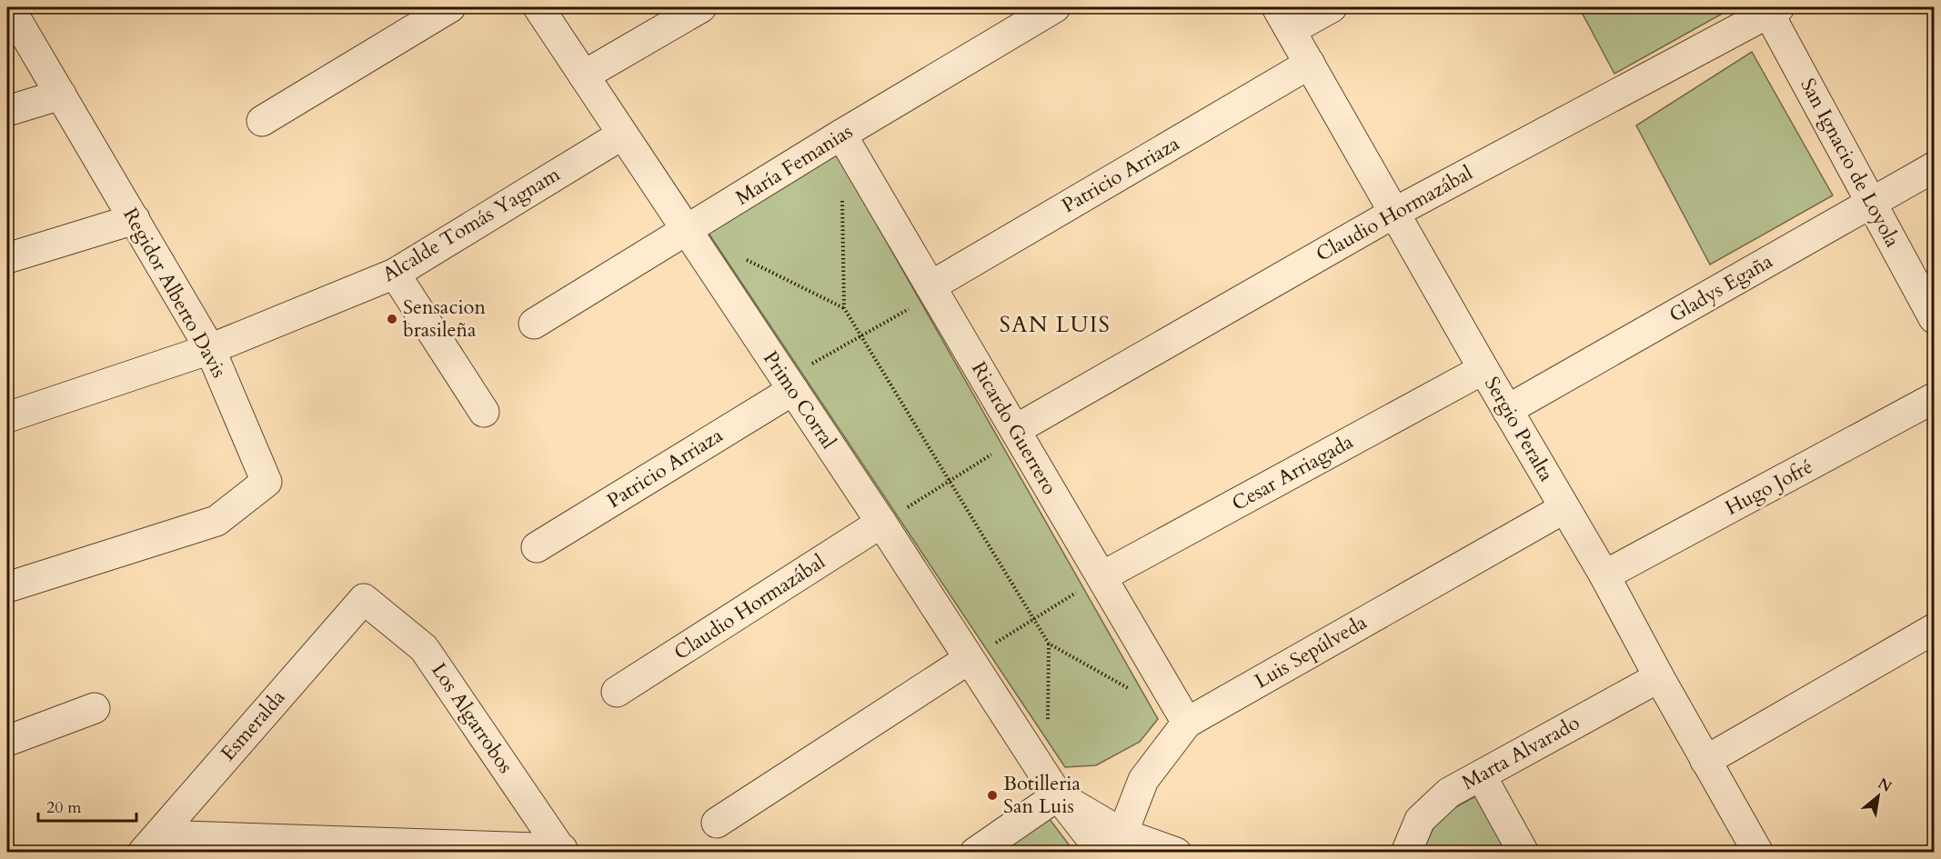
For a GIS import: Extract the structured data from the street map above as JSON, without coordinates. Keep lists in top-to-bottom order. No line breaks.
{"streets":{"street":["San Ignacio de Loyola","María Femanias","Patricio Arriaza","Claudio Hormazábal","Alcalde Tomás Yagnam","Gladys Egaña","Regidor Alberto Davis","Primo Corral","Ricardo Guerrero","Sergio Peralta","Cesar Arriagada","Hugo Jofré","Luis Sepúlveda","Los Algarrobos","Esmeralda","Marta Alvarado"]},"crossings":[["San Ignacio de Loyola","Claudio Hormazábal"],["San Ignacio de Loyola","Gladys Egaña"],["María Femanias","Primo Corral"],["María Femanias","Ricardo Guerrero"],["Patricio Arriaza","Primo Corral"],["Patricio Arriaza","Ricardo Guerrero"],["Patricio Arriaza","Sergio Peralta"],["Claudio Hormazábal","Primo Corral"],["Claudio Hormazábal","Ricardo Guerrero"],["Claudio Hormazábal","Sergio Peralta"],["Alcalde Tomás Yagnam","Regidor Alberto Davis"],["Alcalde Tomás Yagnam","Primo Corral"],["Gladys Egaña","Sergio Peralta"],["Primo Corral","Luis Sepúlveda"],["Ricardo Guerrero","Cesar Arriagada"],["Ricardo Guerrero","Luis Sepúlveda"],["Sergio Peralta","Cesar Arriagada"],["Sergio Peralta","Hugo Jofré"],["Sergio Peralta","Luis Sepúlveda"],["Sergio Peralta","Marta Alvarado"],["Los Algarrobos","Esmeralda"]],"districts":["SAN LUIS"],"places":["Sensacion brasileña","Botilleria San Luis"],"scale_bar":"20 m","north":"top right"}
